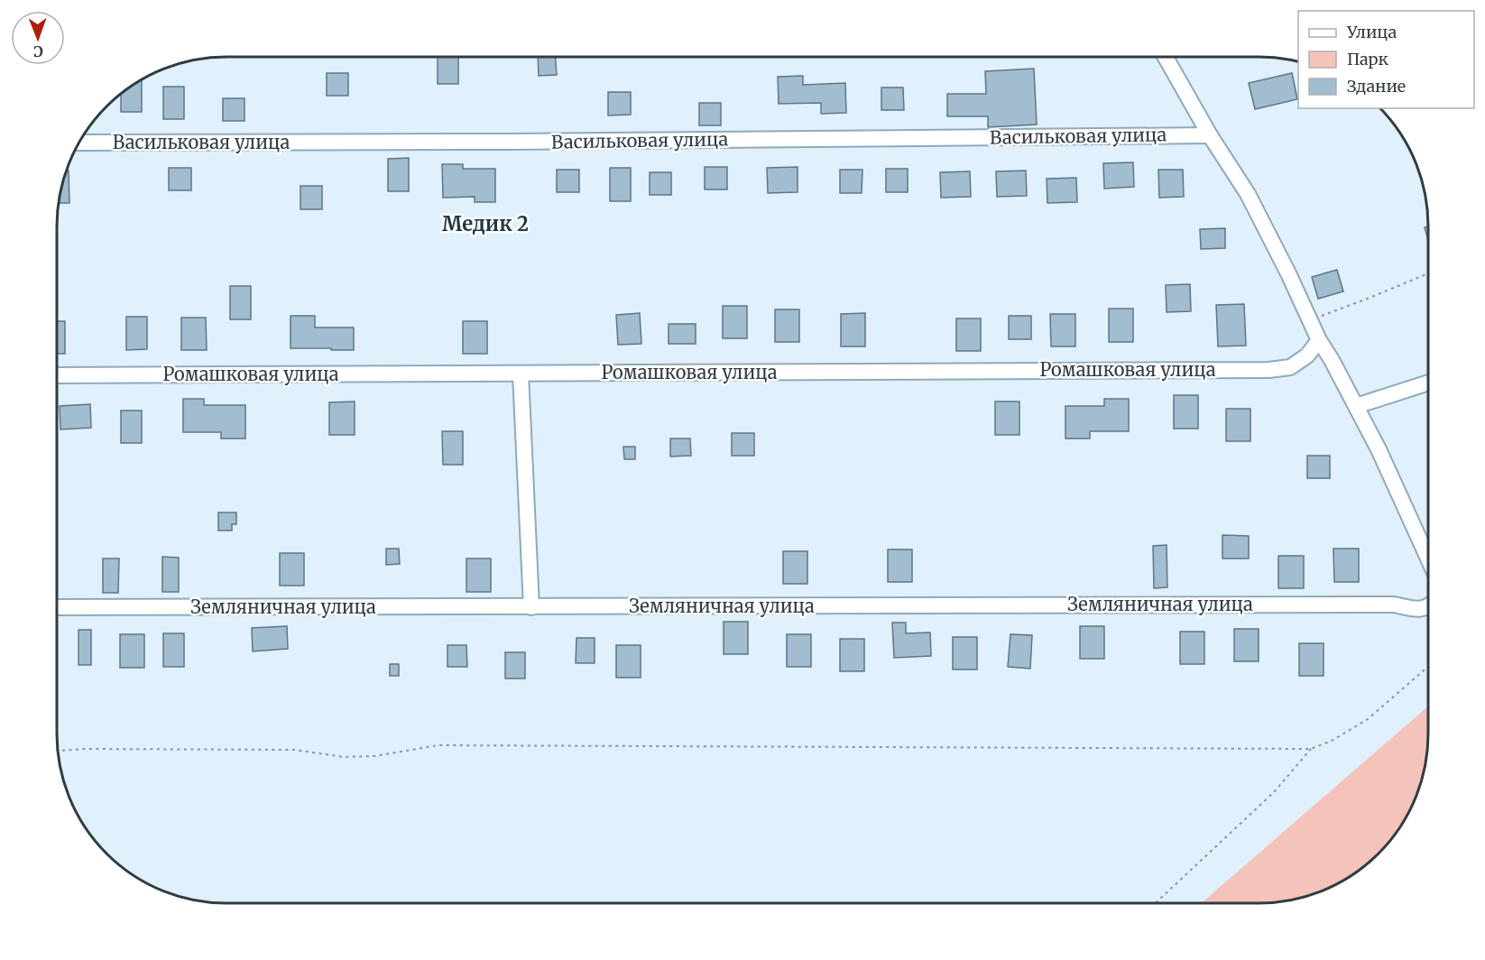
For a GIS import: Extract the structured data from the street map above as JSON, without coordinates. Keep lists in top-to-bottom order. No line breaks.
{"streets":{"street":["Васильковая улица","Ромашковая улица","Земляничная улица"]},"districts":["Медик 2"],"legend":["Улица","Парк","Здание"],"north":"bottom"}
